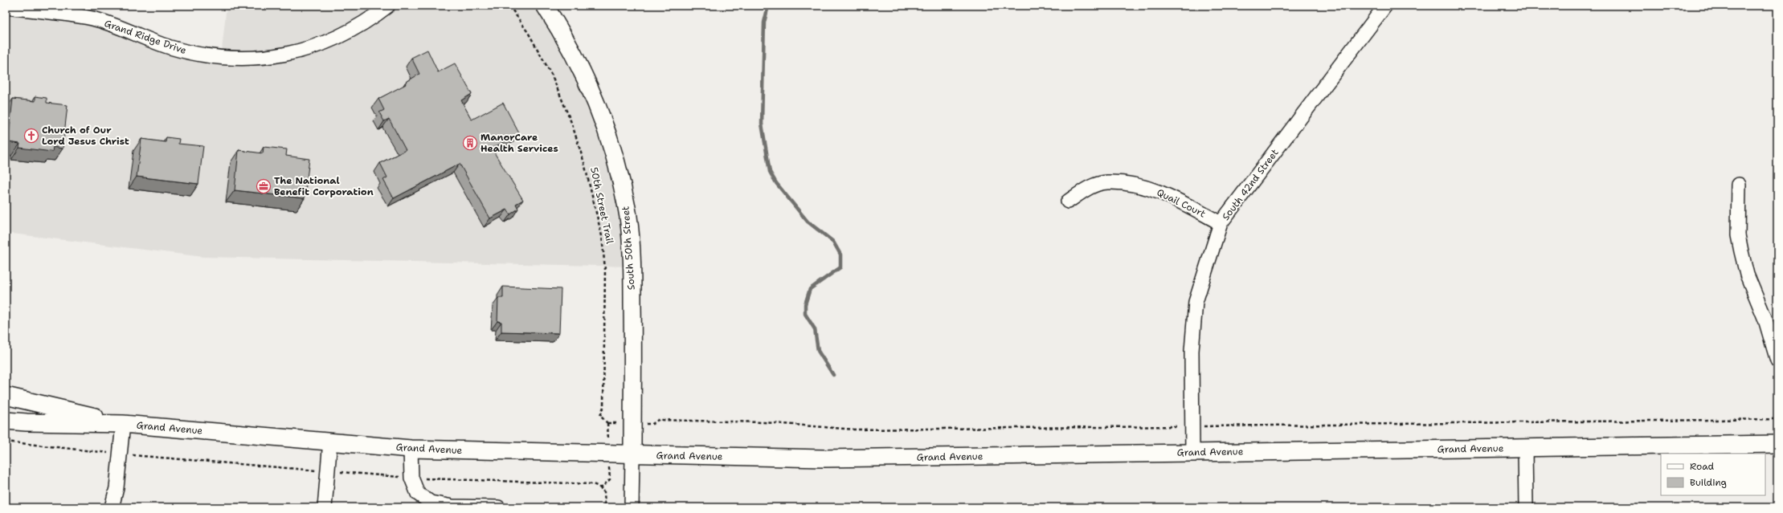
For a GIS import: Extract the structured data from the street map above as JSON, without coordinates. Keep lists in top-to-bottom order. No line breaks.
{"streets":{"main road":["South 50th Street","Grand Avenue"],"street":["Grand Ridge Drive","South 42nd Street","Quail Court"],"path":["50th Street Trail"]},"crossings":[["South 42nd Street","Quail Court"],["South 42nd Street","Grand Avenue"],["South 50th Street","Grand Avenue"]],"places":{"church":["Church of Our Lord Jesus Christ"],"building":["ManorCare Health Services"],"office":["The National Benefit Corporation"]},"legend":["Road","Building"]}
